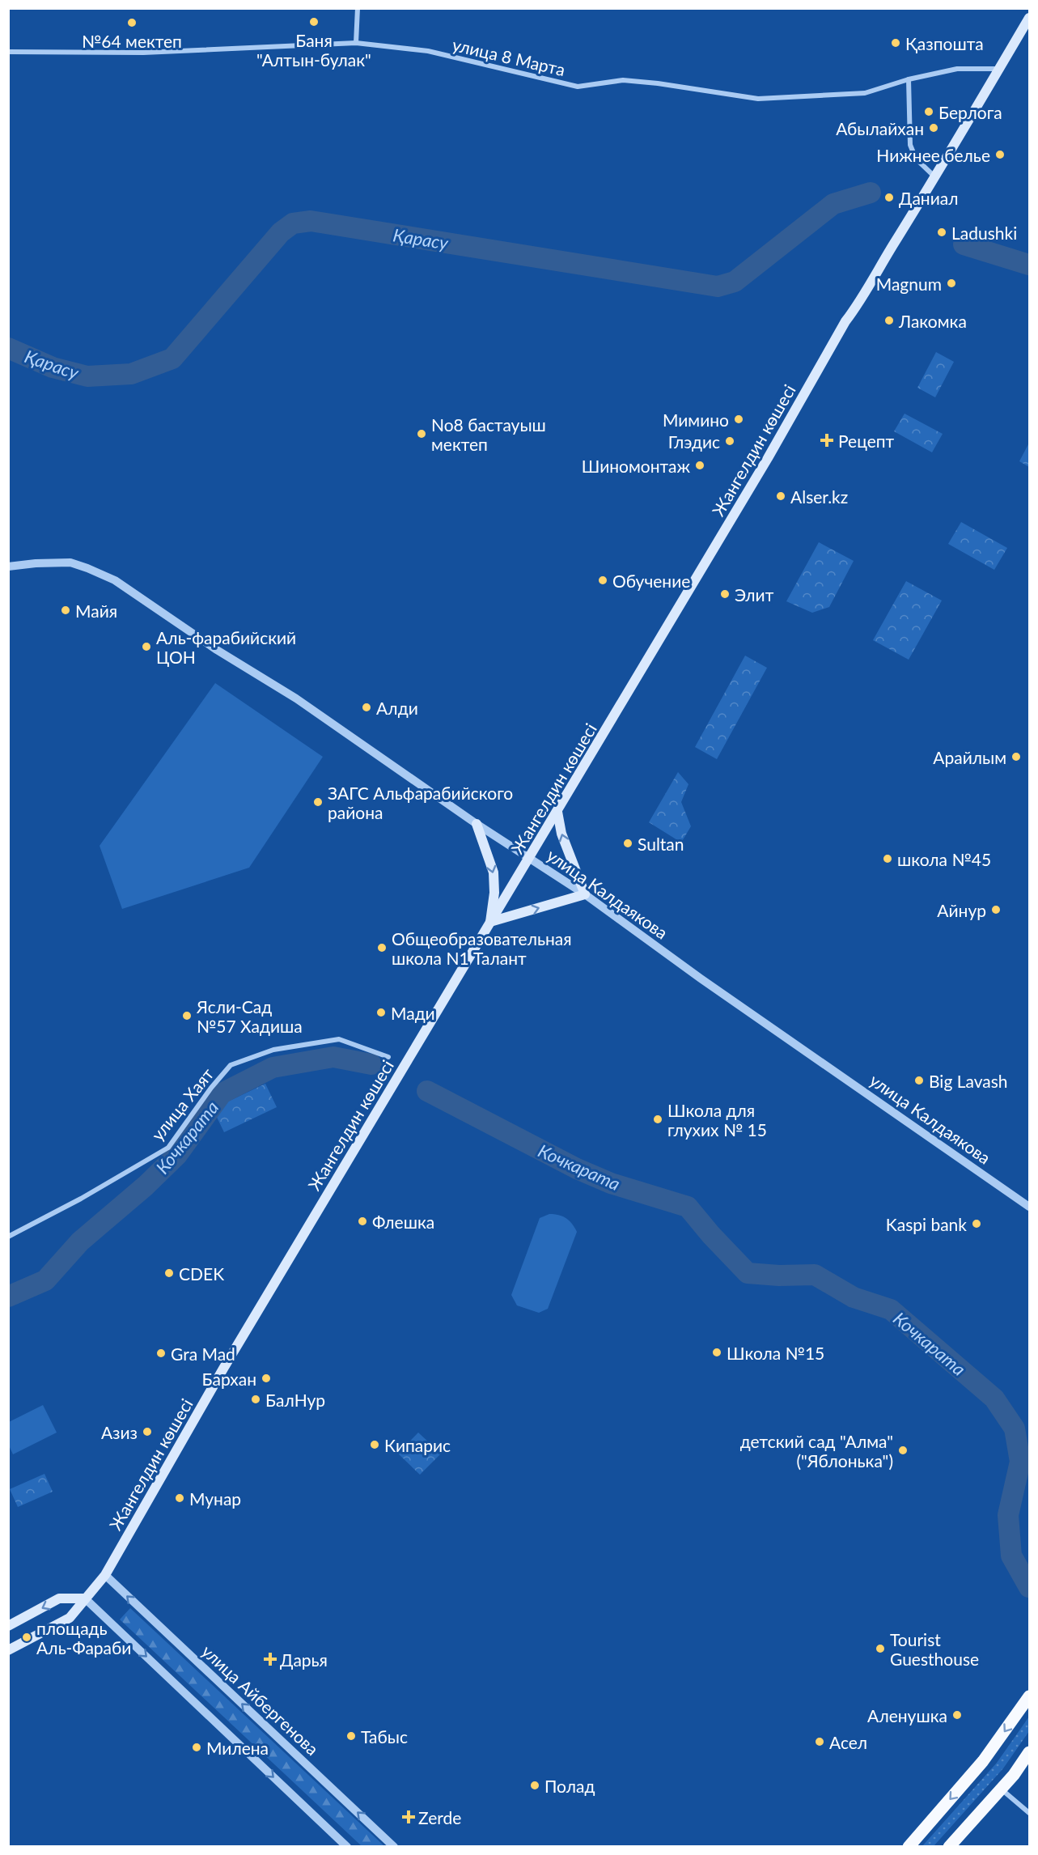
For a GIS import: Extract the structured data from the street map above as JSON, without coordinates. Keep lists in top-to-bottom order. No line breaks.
{"streets":{"main road":["Жангелдин көшесі"],"street":["улица 8 Марта","улица Калдаякова","улица Хаят","улица Айбергенова"]},"crossings":[["улица 8 Марта","Жангелдин көшесі"],["Жангелдин көшесі","улица Калдаякова"],["Жангелдин көшесі","улица Айбергенова"]],"water":["Қарасу","Кочкарата"],"places":{"other":["Баня \"Алтын-булак\"","№64 мектеп","Қазпошта","Берлога","Абылайхан","Нижнее белье","Даниал","Ladushki","Magnum","Лакомка","Мимино","No8 бастауыш мектеп","Глэдис","Шиномонтаж","Alser.kz","Обучение","Элит","Майя","Аль-фарабийский ЦОН","Алди","Арайлым","ЗАГС Альфарабийского района","Sultan","школа №45","Айнур","Общеобразовательная школа N1 Талант","Мади","Ясли-Сад №57 Хадиша","Big Lavash","Школа для глухих № 15","Флешка","Kaspi bank","CDEK","Школа №15","Gra Mad","Бархан","БалНур","Азиз","Кипарис","детский сад \"Алма\" (\"Яблонька\")","Мунар","площадь Аль-Фараби","Tourist Guesthouse","Аленушка","Табыс","Асел","Милена","Полад"],"health":["Рецепт","Дарья","Zerde"]}}
